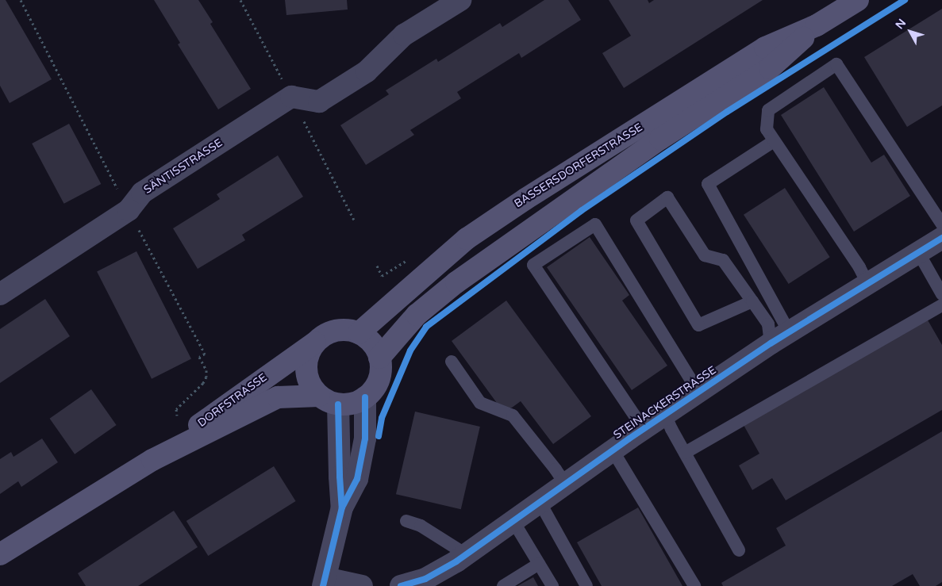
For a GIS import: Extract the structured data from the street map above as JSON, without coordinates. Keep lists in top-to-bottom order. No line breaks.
{"streets":{"main road":["BASSERSDORFERSTRASSE","DORFSTRASSE"],"street":["SÄNTISSTRASSE","STEINACKERSTRASSE"]},"crossings":[["BASSERSDORFERSTRASSE","DORFSTRASSE"]],"north":"top left"}
